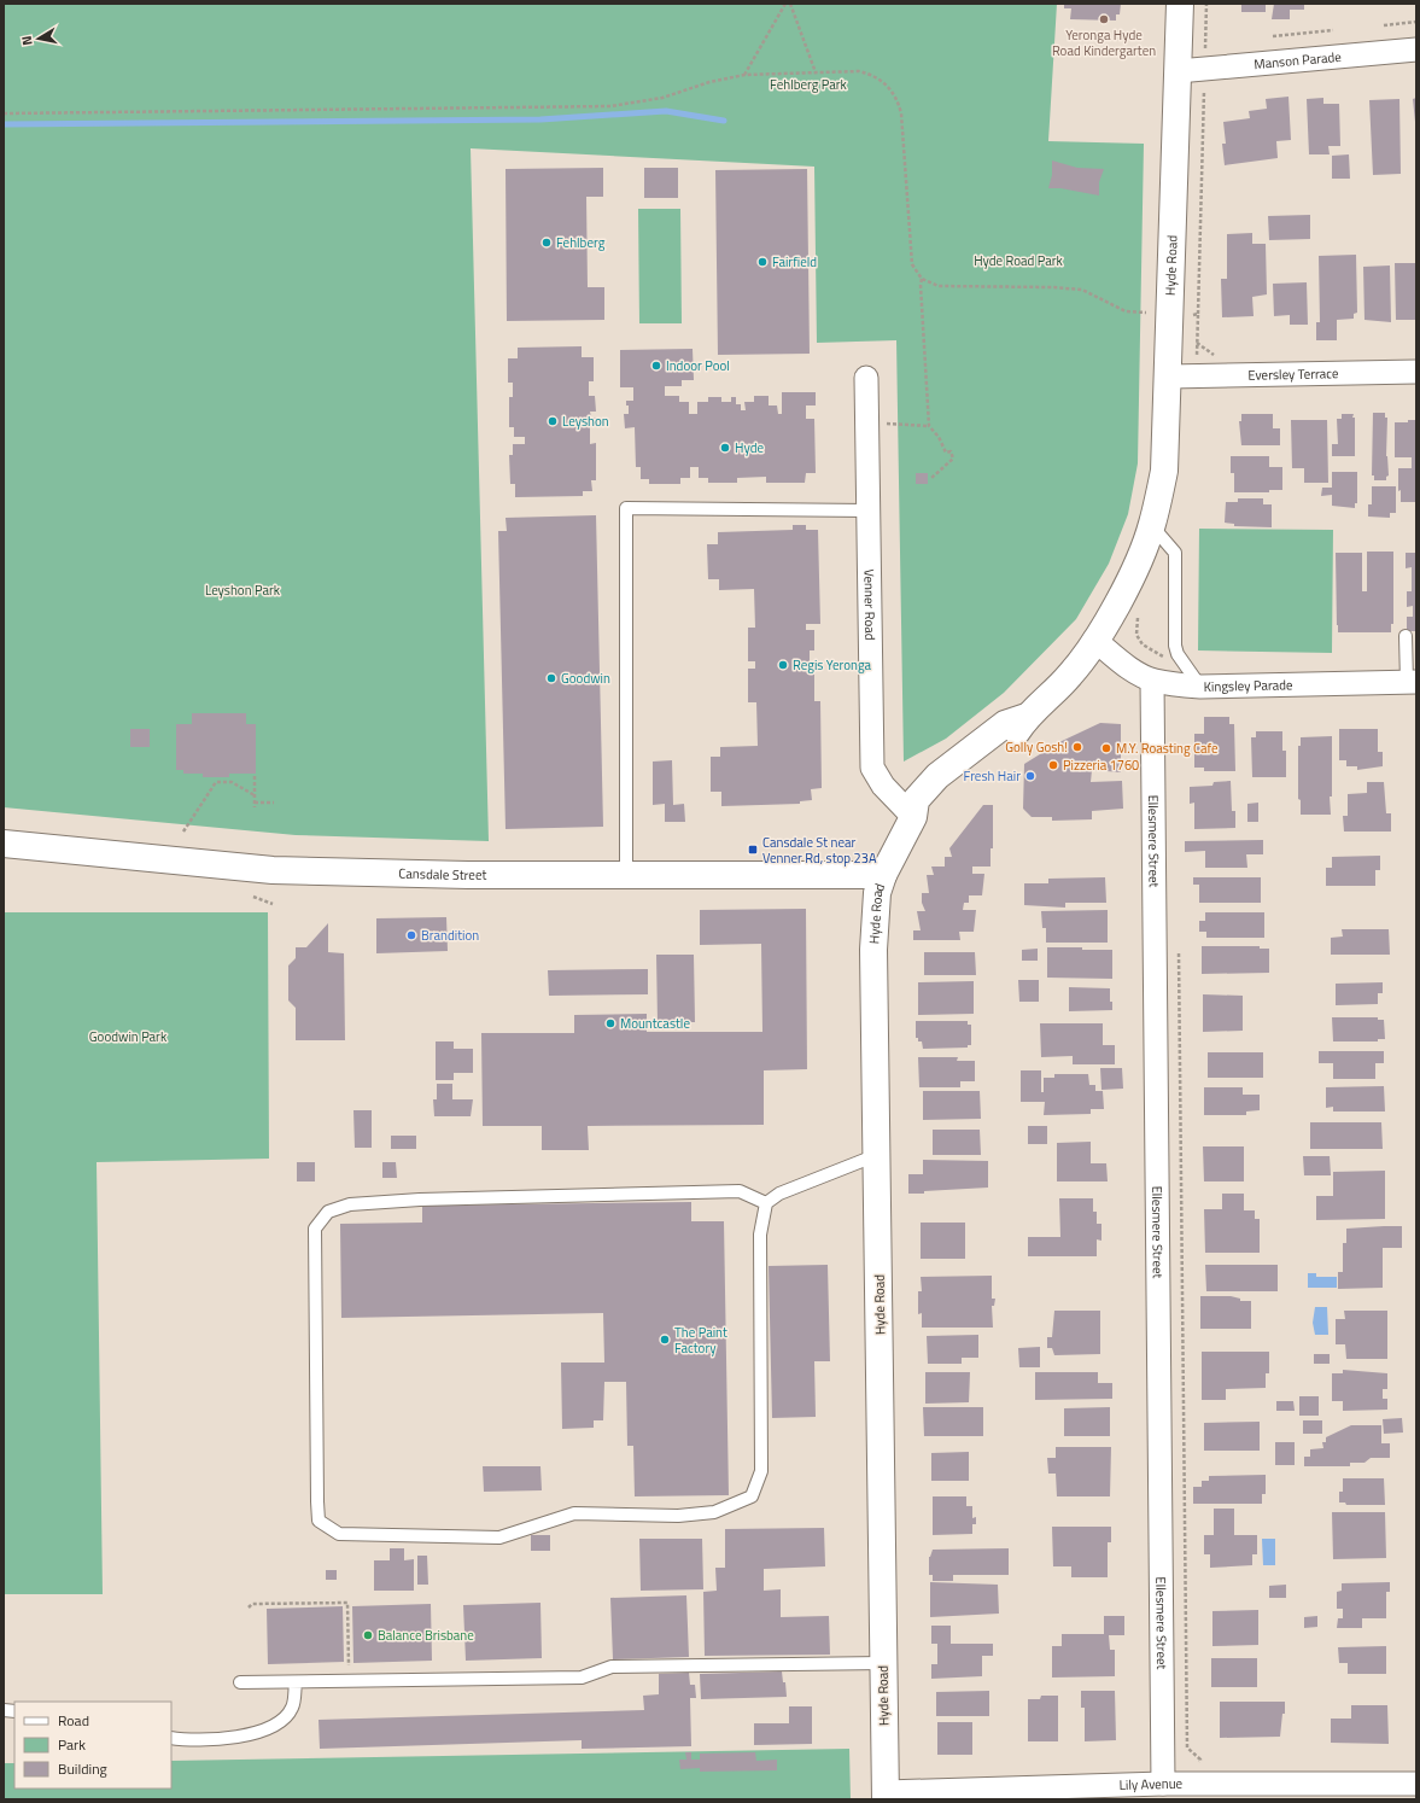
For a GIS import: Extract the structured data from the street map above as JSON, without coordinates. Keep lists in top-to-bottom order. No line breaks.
{"streets":{"street":["Manson Parade","Hyde Road","Eversley Terrace","Venner Road","Kingsley Parade","Ellesmere Street","Cansdale Street","Lily Avenue"]},"crossings":[["Manson Parade","Hyde Road"],["Hyde Road","Eversley Terrace"],["Hyde Road","Venner Road"],["Hyde Road","Kingsley Parade"],["Hyde Road","Cansdale Street"],["Hyde Road","Lily Avenue"],["Kingsley Parade","Ellesmere Street"],["Ellesmere Street","Lily Avenue"]],"parks":["Fehlberg Park","Hyde Road Park","Leyshon Park","Goodwin Park"],"places":{"other":["Yeronga Hyde Road Kindergarten","Fehlberg","Fairfield","Indoor Pool","Leyshon","Hyde","Regis Yeronga","Goodwin","Golly Gosh!","M.Y. Roasting Cafe","Pizzeria 1760","Fresh Hair","Brandition","Mountcastle","The Paint Factory","Balance Brisbane"],"transit":["Cansdale St near Venner Rd, stop 23A"]},"legend":["Road","Park","Building"],"north":"left"}
